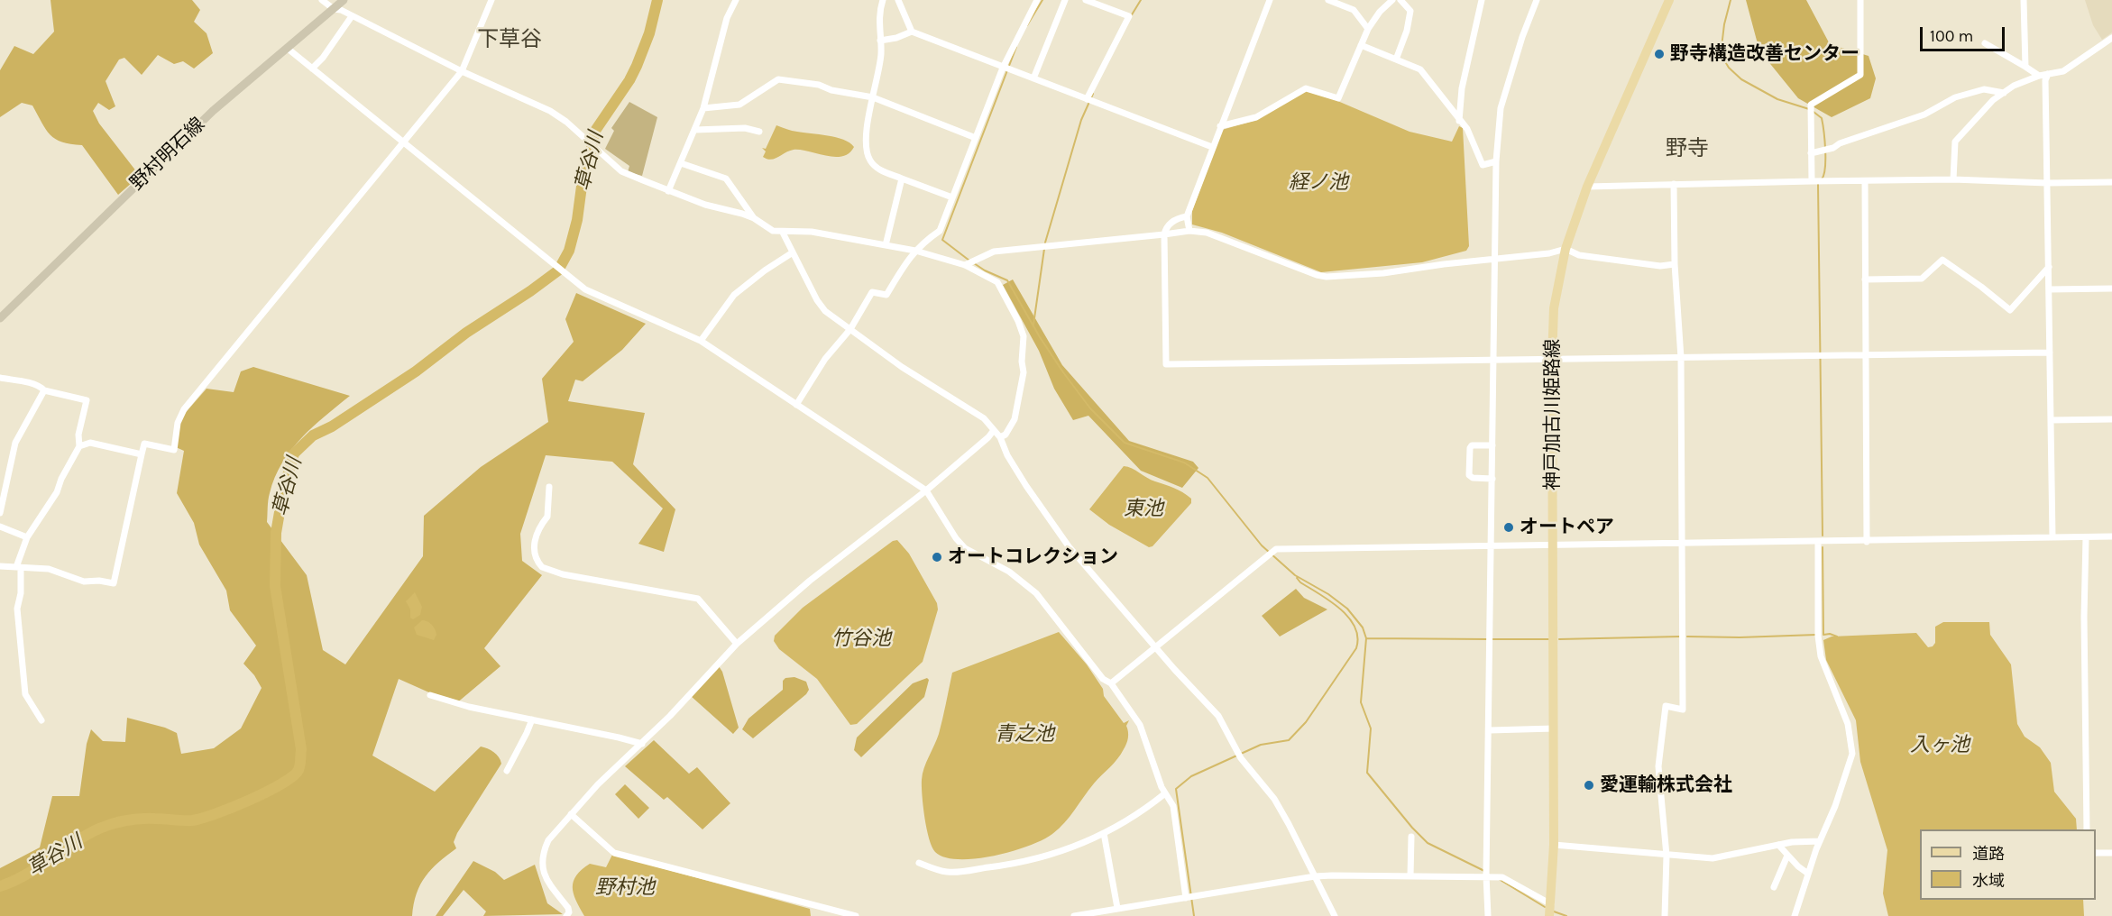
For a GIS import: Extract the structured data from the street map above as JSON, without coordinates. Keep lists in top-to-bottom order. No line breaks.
{"streets":{"main road":["野村明石線","神戸加古川姫路線"]},"districts":["下草谷","野寺"],"water":["草谷川","経ノ池","東池","竹谷池","青之池","入ヶ池","野村池"],"places":["野寺構造改善センター","オートペア","オートコレクション","愛運輸株式会社"],"legend":["道路","水域"],"scale_bar":"100 m"}
